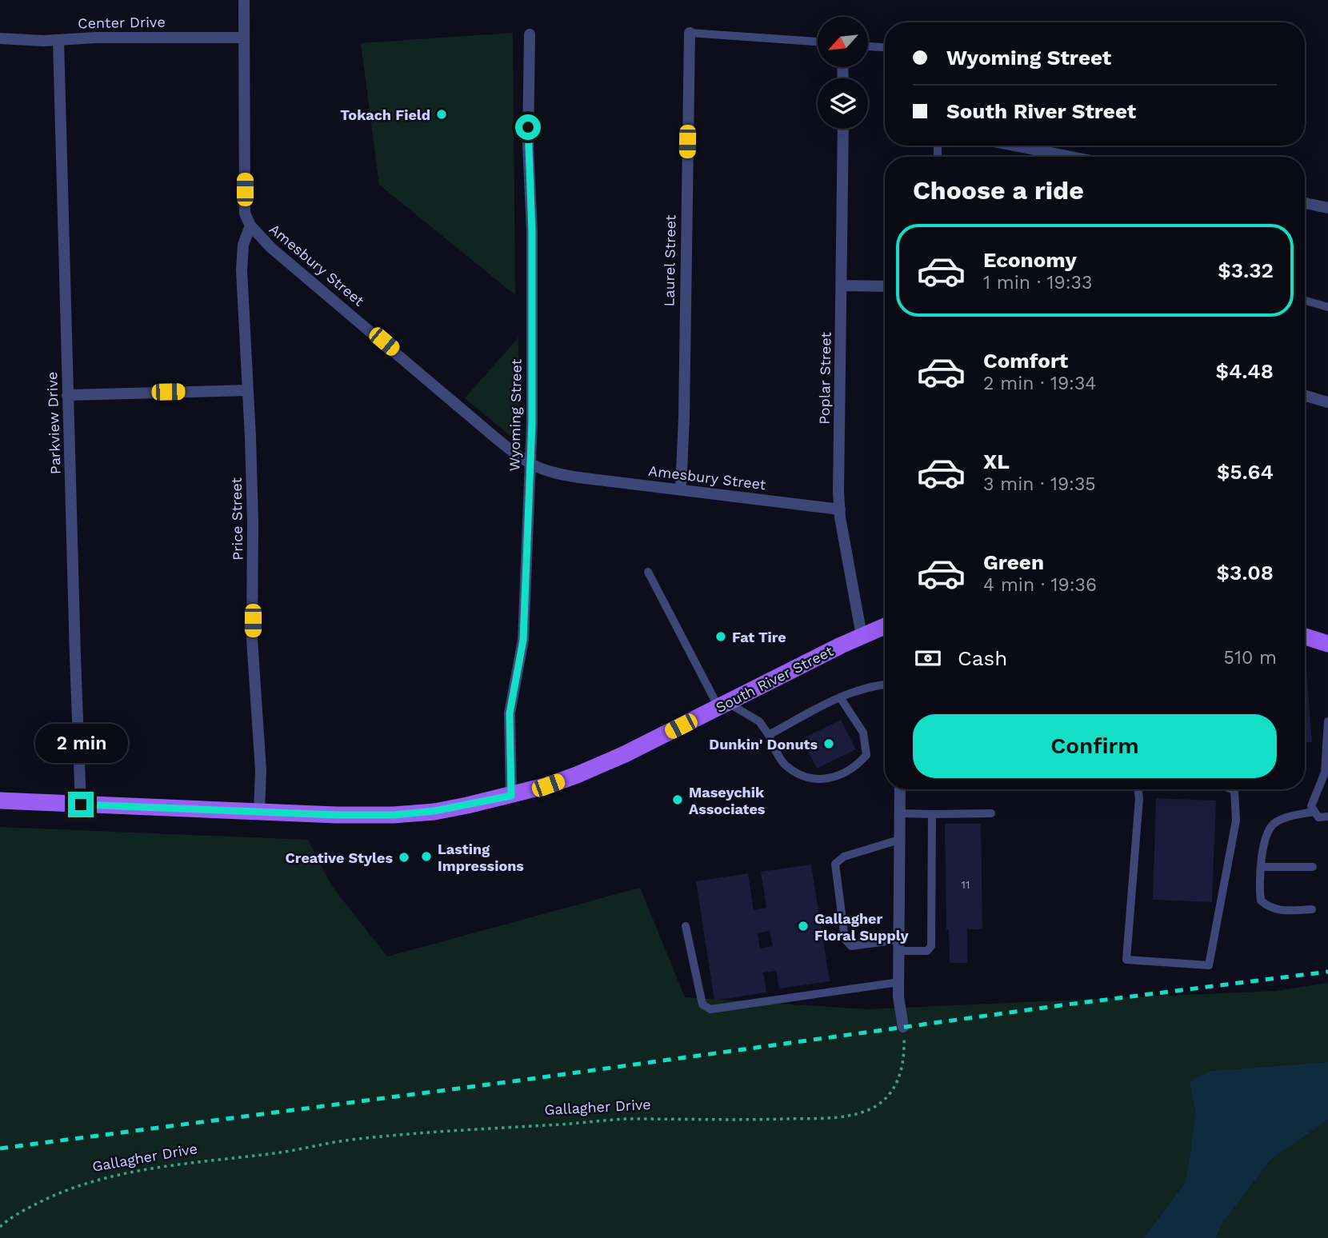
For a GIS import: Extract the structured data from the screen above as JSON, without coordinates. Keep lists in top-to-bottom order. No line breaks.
{"streets":{"main road":["South River Street"],"street":["Center Drive","Laurel Street","Amesbury Street","Poplar Street","Wyoming Street","Parkview Drive","Price Street"],"path":["Gallagher Drive"]},"crossings":[["Center Drive","Amesbury Street"],["Center Drive","Parkview Drive"],["Laurel Street","Amesbury Street"],["Amesbury Street","Poplar Street"],["Amesbury Street","Wyoming Street"],["Amesbury Street","Price Street"],["Poplar Street","South River Street"],["Wyoming Street","South River Street"],["Parkview Drive","South River Street"],["Price Street","South River Street"]],"places":["Tokach Field","Fat Tire","Dunkin' Donuts","Maseychik Associates","Lasting Impressions","Creative Styles","Gallagher Floral Supply"],"house_numbers":["11"],"north":"bottom left","page":{"banner":["Wyoming Street","South River Street"],"heading":"Choose a ride","list":[{"name":"Economy","note":"1 min · 19:33","value":"$3.32"},{"name":"Comfort","note":"2 min · 19:34","value":"$4.48"},{"name":"XL","note":"3 min · 19:35","value":"$5.64"},{"name":"Green","note":"4 min · 19:36","value":"$3.08"}],"pay":["Cash","510 m"],"buttons":"Confirm","bubble":"2 min"}}
